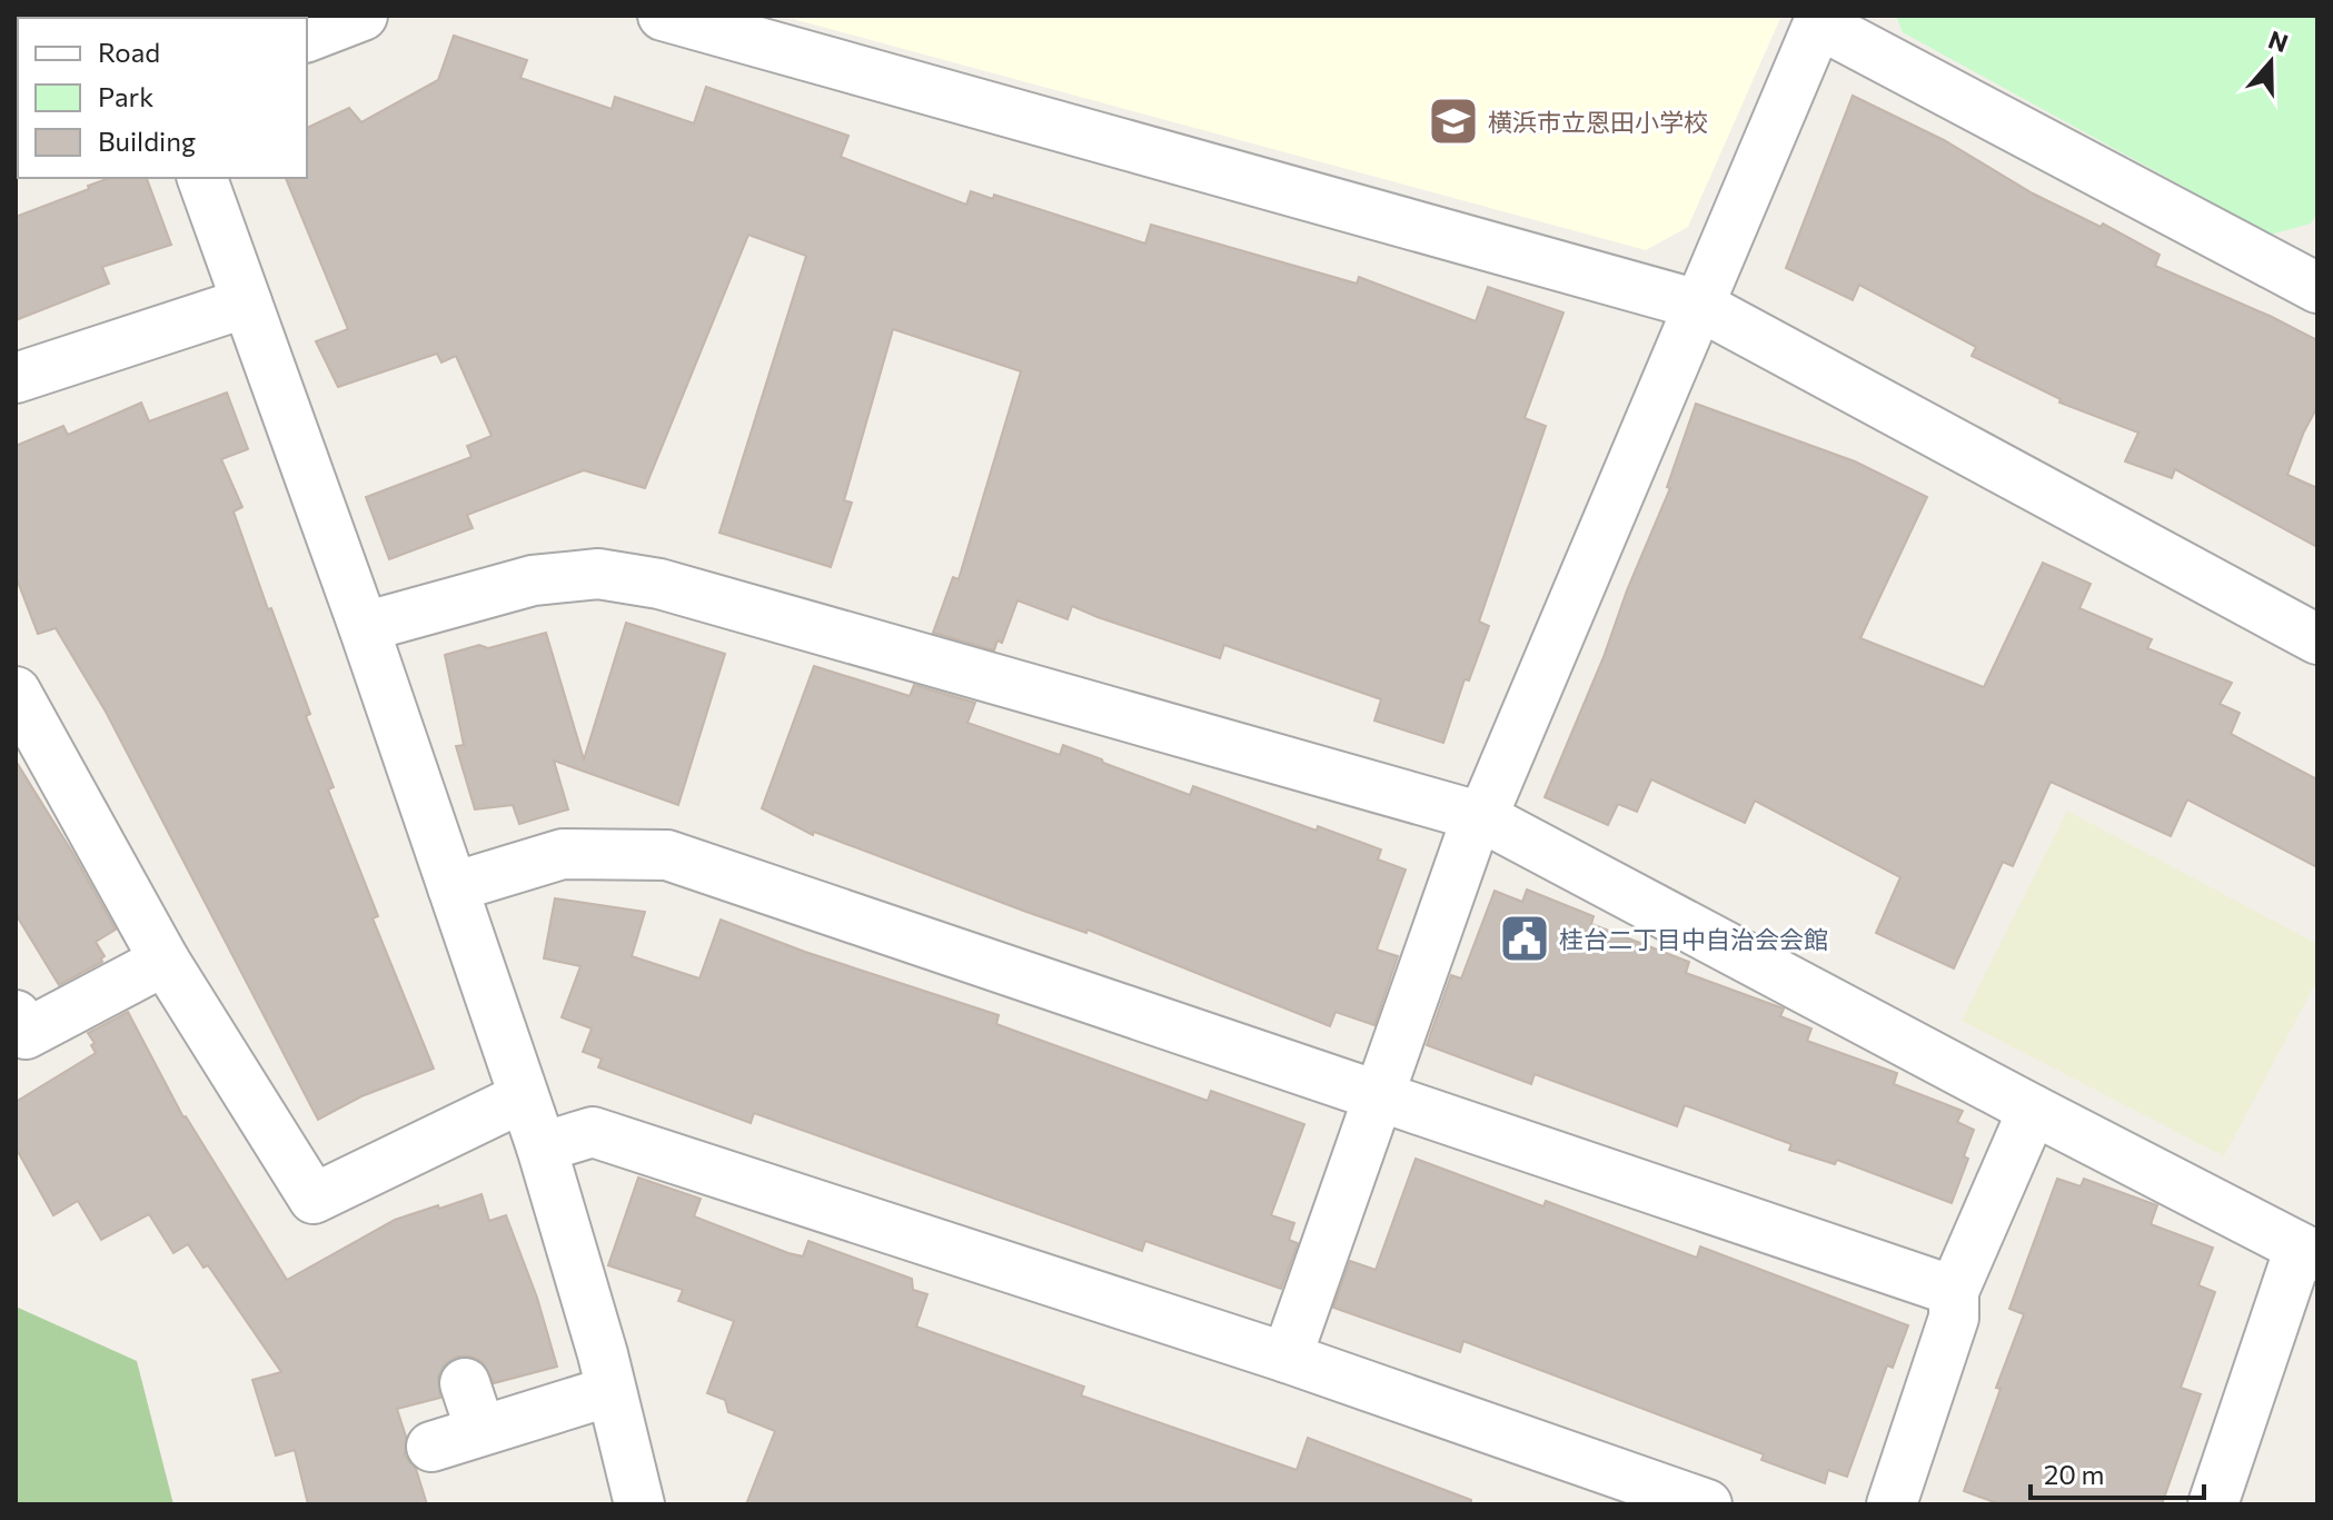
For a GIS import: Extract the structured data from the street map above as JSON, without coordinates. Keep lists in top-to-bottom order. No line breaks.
{"places":{"school or university":["横浜市立恩田小学校"],"public building":["桂台二丁目中自治会会館"]},"legend":["Road","Park","Building"],"scale_bar":"20 m","north":"top"}
